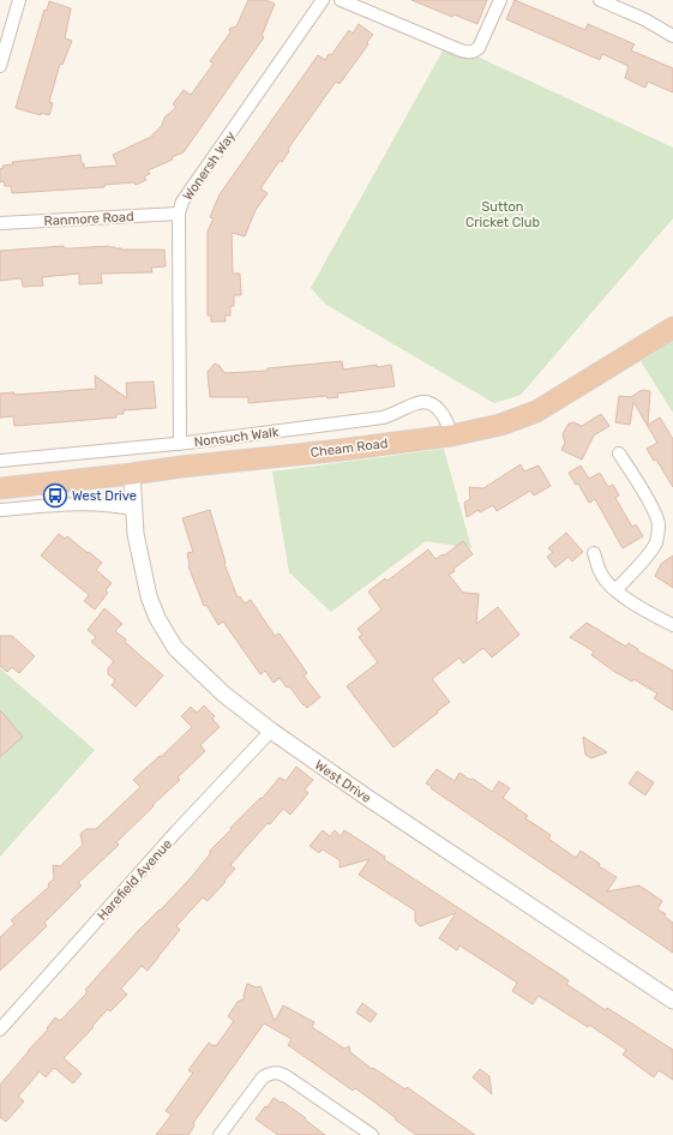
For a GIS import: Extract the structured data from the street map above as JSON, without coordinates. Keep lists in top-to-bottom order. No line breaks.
{"streets":{"highway":["Cheam Road"],"street":["Wonersh Way","Ranmore Road","Nonsuch Walk","West Drive","Harefield Avenue"]},"crossings":[["Wonersh Way","Ranmore Road"],["Wonersh Way","Nonsuch Walk"],["Nonsuch Walk","Cheam Road"],["Cheam Road","West Drive"],["West Drive","Harefield Avenue"]],"parks":["Sutton Cricket Club"],"places":{"bus stop":["West Drive"]}}
